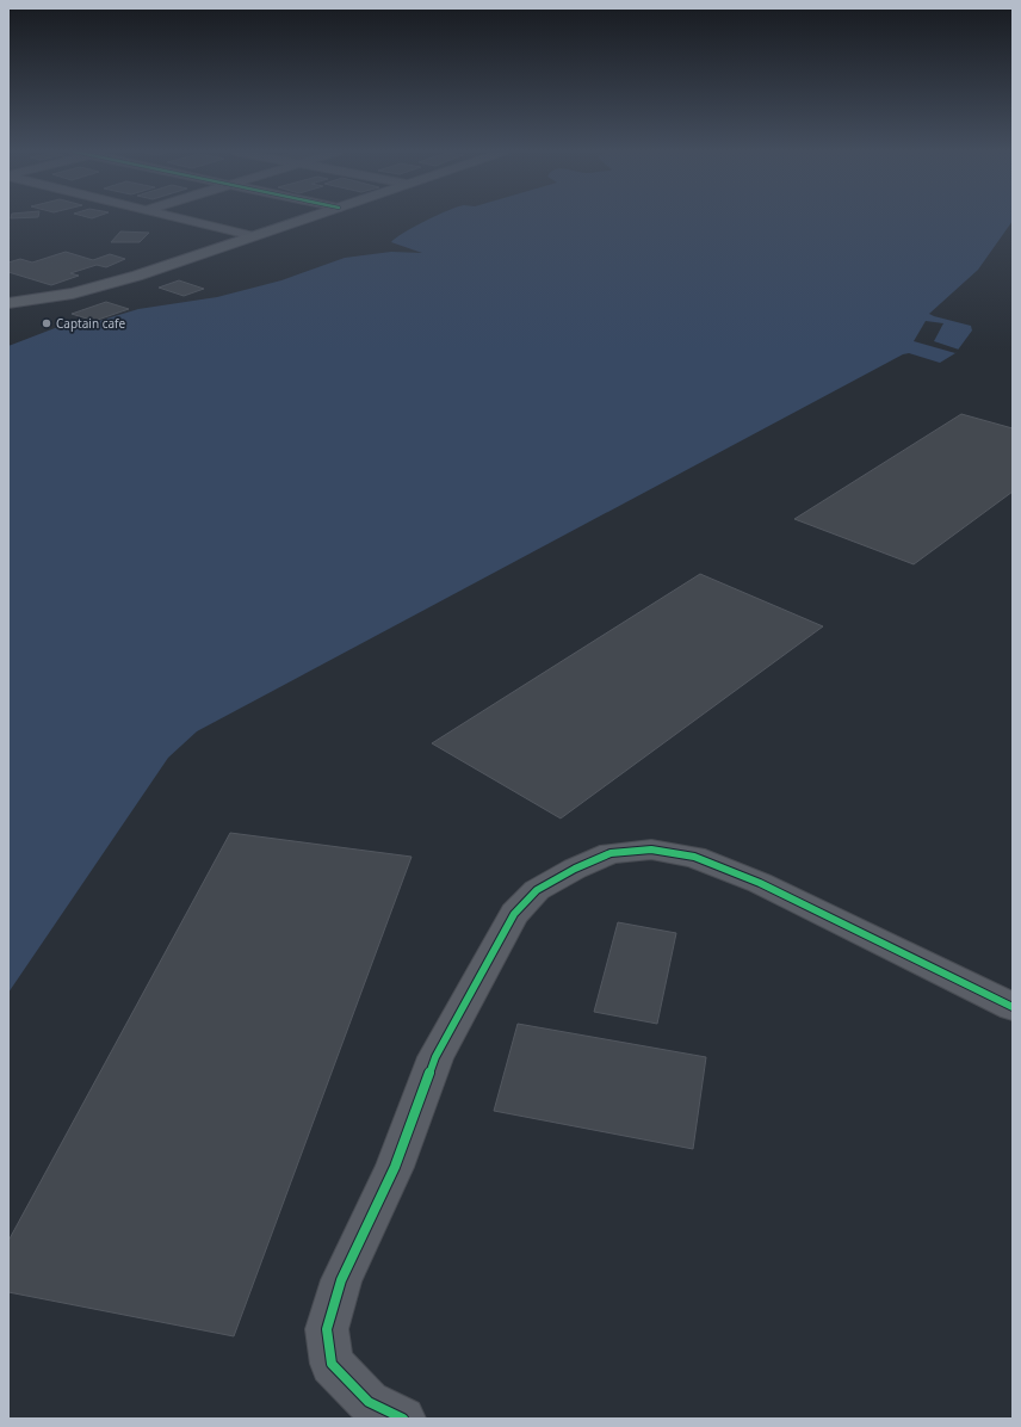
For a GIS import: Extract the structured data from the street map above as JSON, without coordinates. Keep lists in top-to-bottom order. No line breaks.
{"places":["Captain cafe"]}
